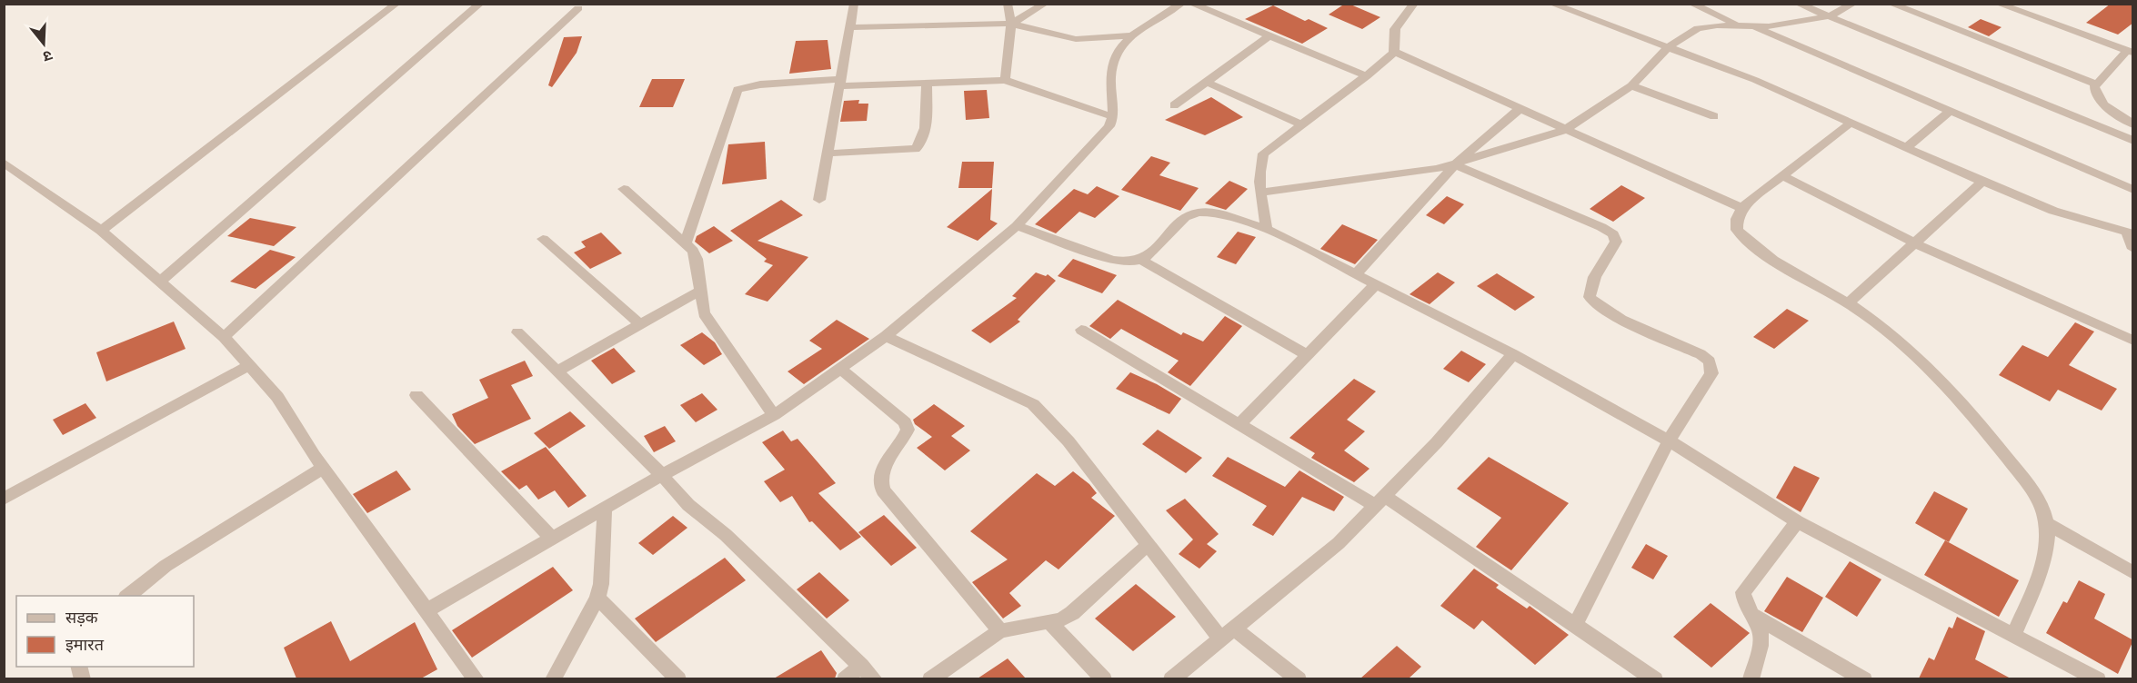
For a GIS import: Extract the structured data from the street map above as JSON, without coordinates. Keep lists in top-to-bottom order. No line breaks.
{"legend":["सड़क","इमारत"],"north":"bottom"}
